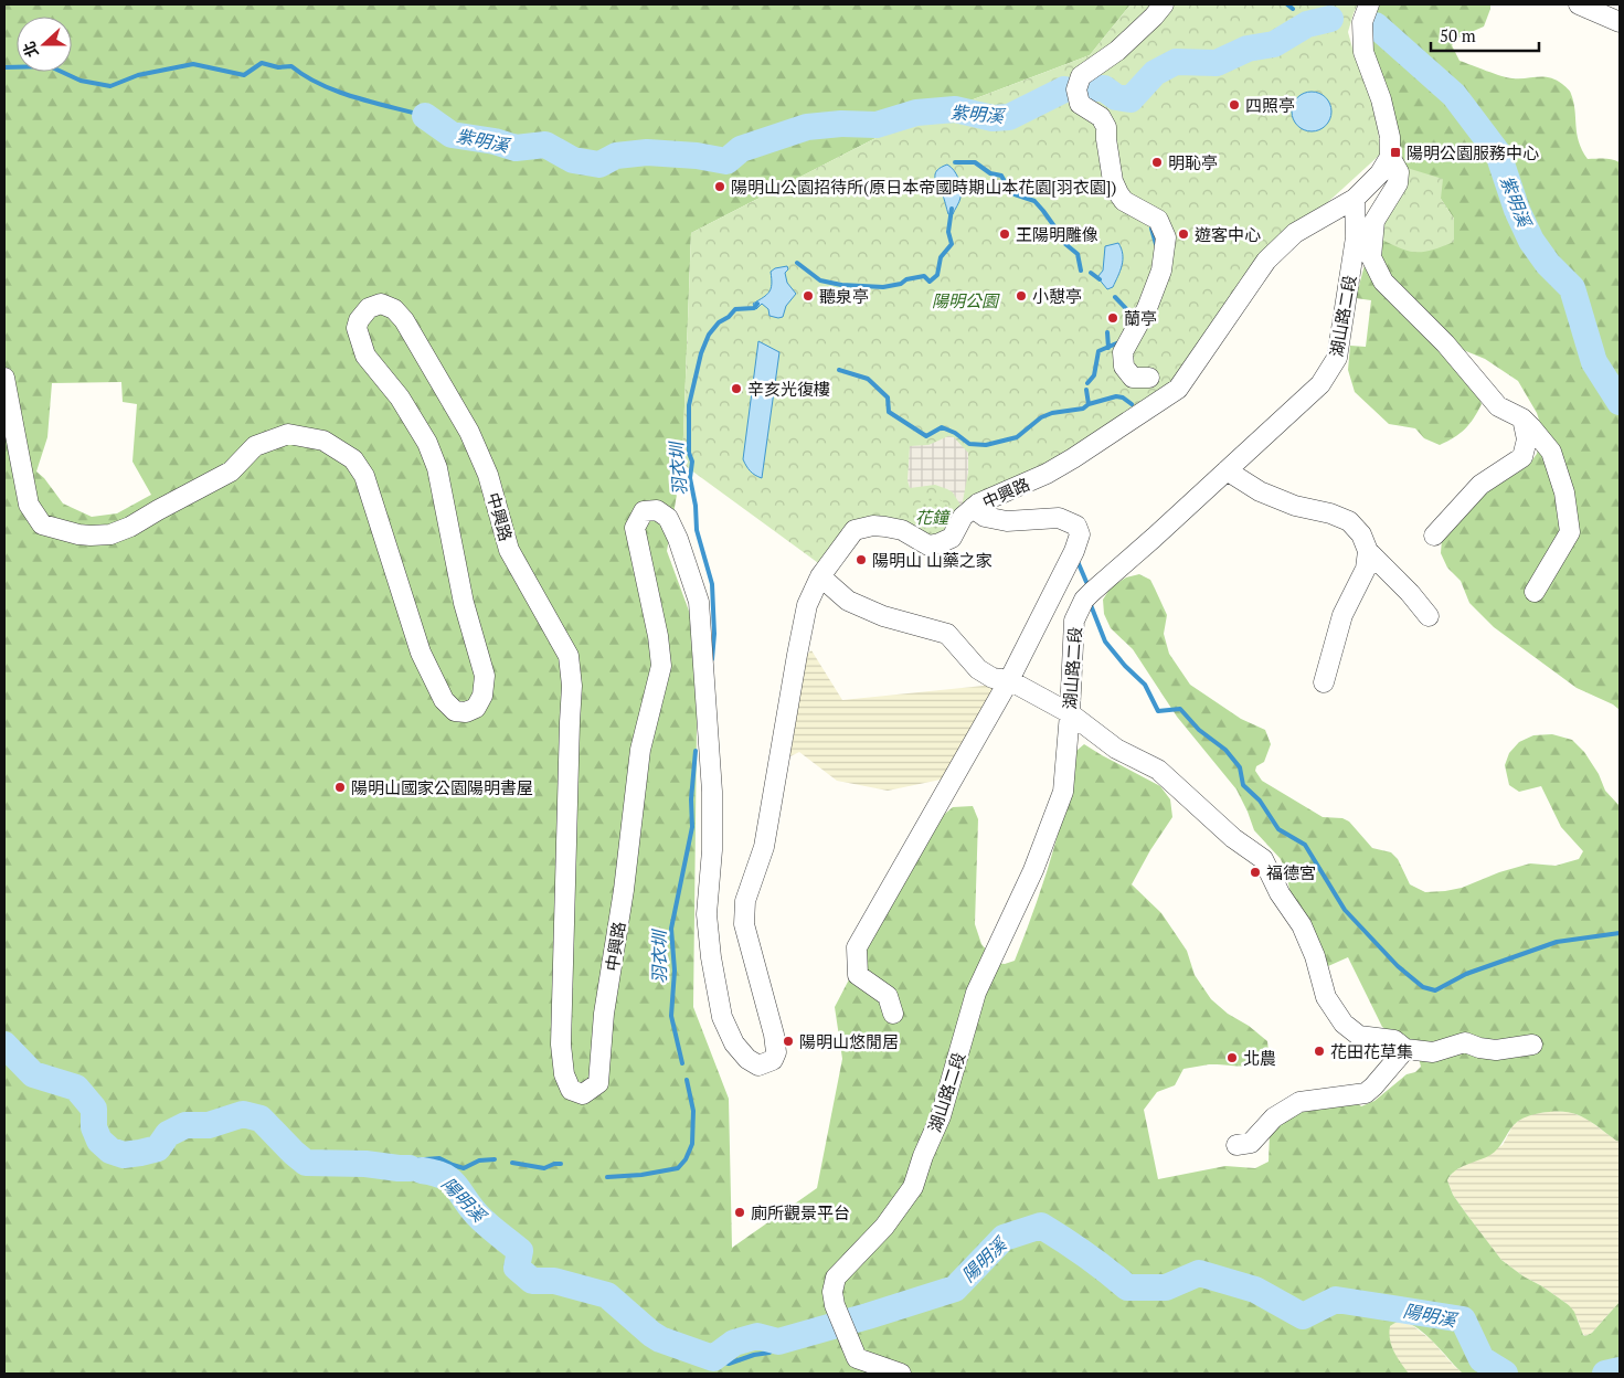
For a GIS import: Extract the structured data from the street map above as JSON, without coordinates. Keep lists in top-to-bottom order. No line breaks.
{"streets":{"street":["湖山路二段","中興路"]},"crossings":[["湖山路二段","中興路"]],"water":["紫明溪","羽衣圳","陽明溪"],"parks":["陽明公園","花鐘"],"places":{"other":["四照亭","明恥亭","陽明山公園招待所(原日本帝國時期山本花園[羽衣園])","王陽明雕像","遊客中心","聽泉亭","小憇亭","蘭亭","辛亥光復樓","陽明山 山藥之家","陽明山國家公園陽明書屋","福德宮","陽明山悠閒居","花田花草集","北農","廁所觀景平台"],"transit":["陽明公園服務中心"]},"scale_bar":"50 m","north":"left"}
